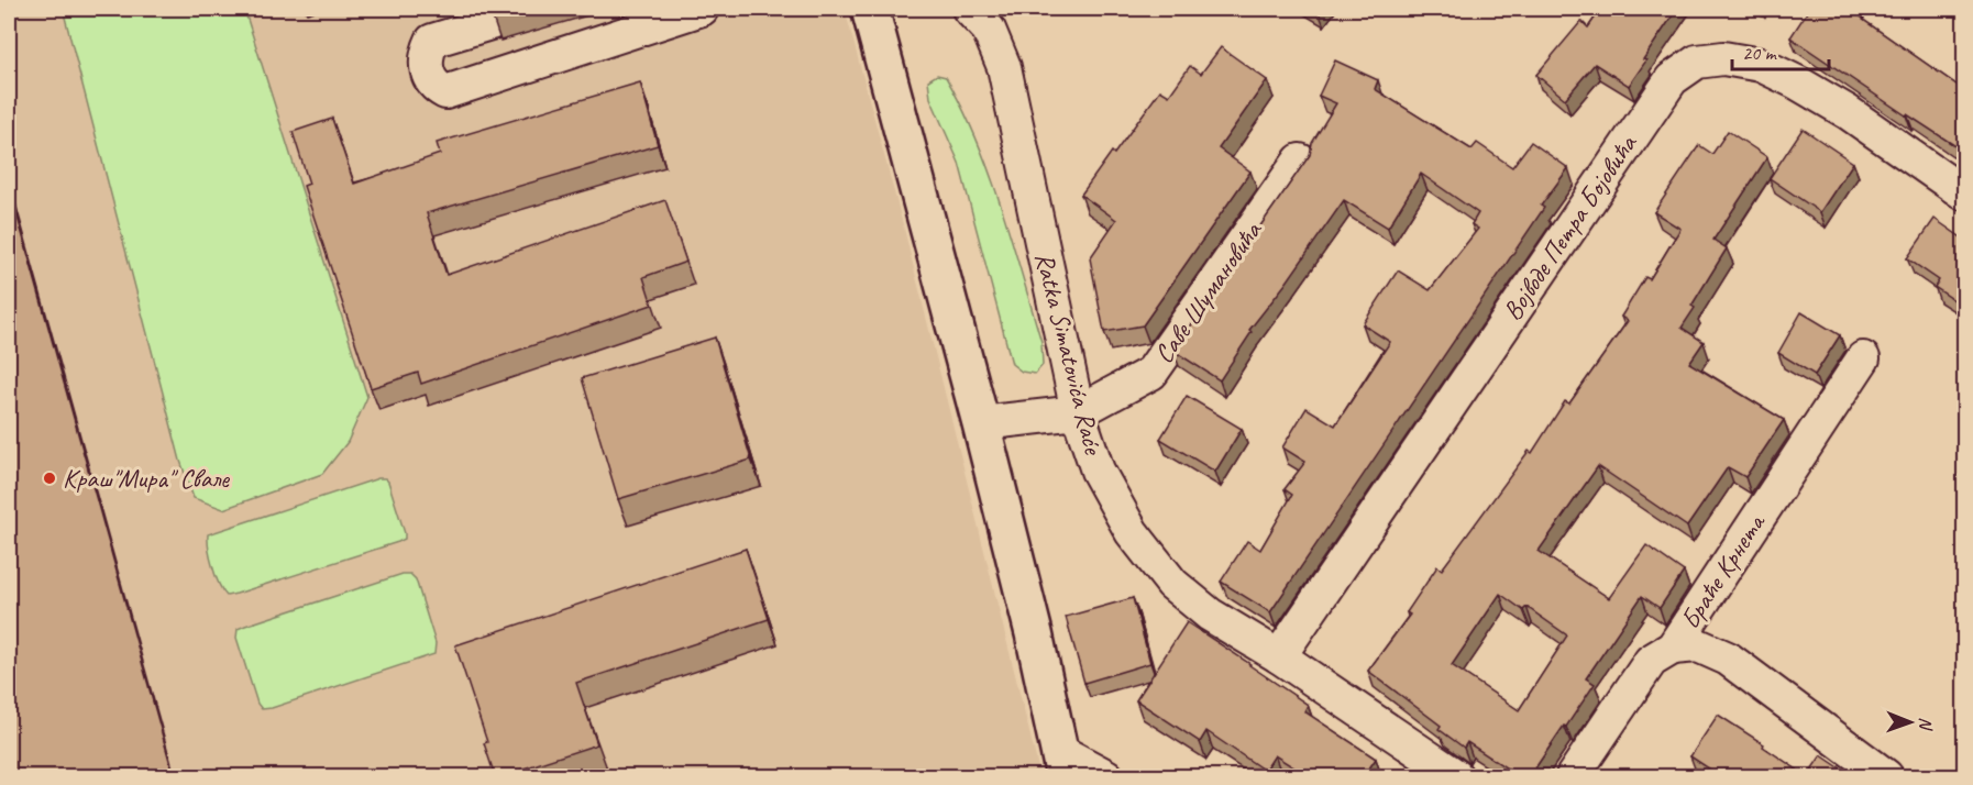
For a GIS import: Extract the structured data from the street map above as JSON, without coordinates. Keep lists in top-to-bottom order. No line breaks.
{"streets":{"street":["Војводе Петра Бојовића","Саве Шумановића","Ratka Simatovića Raće","Браће Крнета"]},"crossings":[["Војводе Петра Бојовића","Ratka Simatovića Raće"],["Саве Шумановића","Ratka Simatovića Raće"]],"places":["Краш\"Мира\" Свале"],"scale_bar":"20 m","north":"right"}
